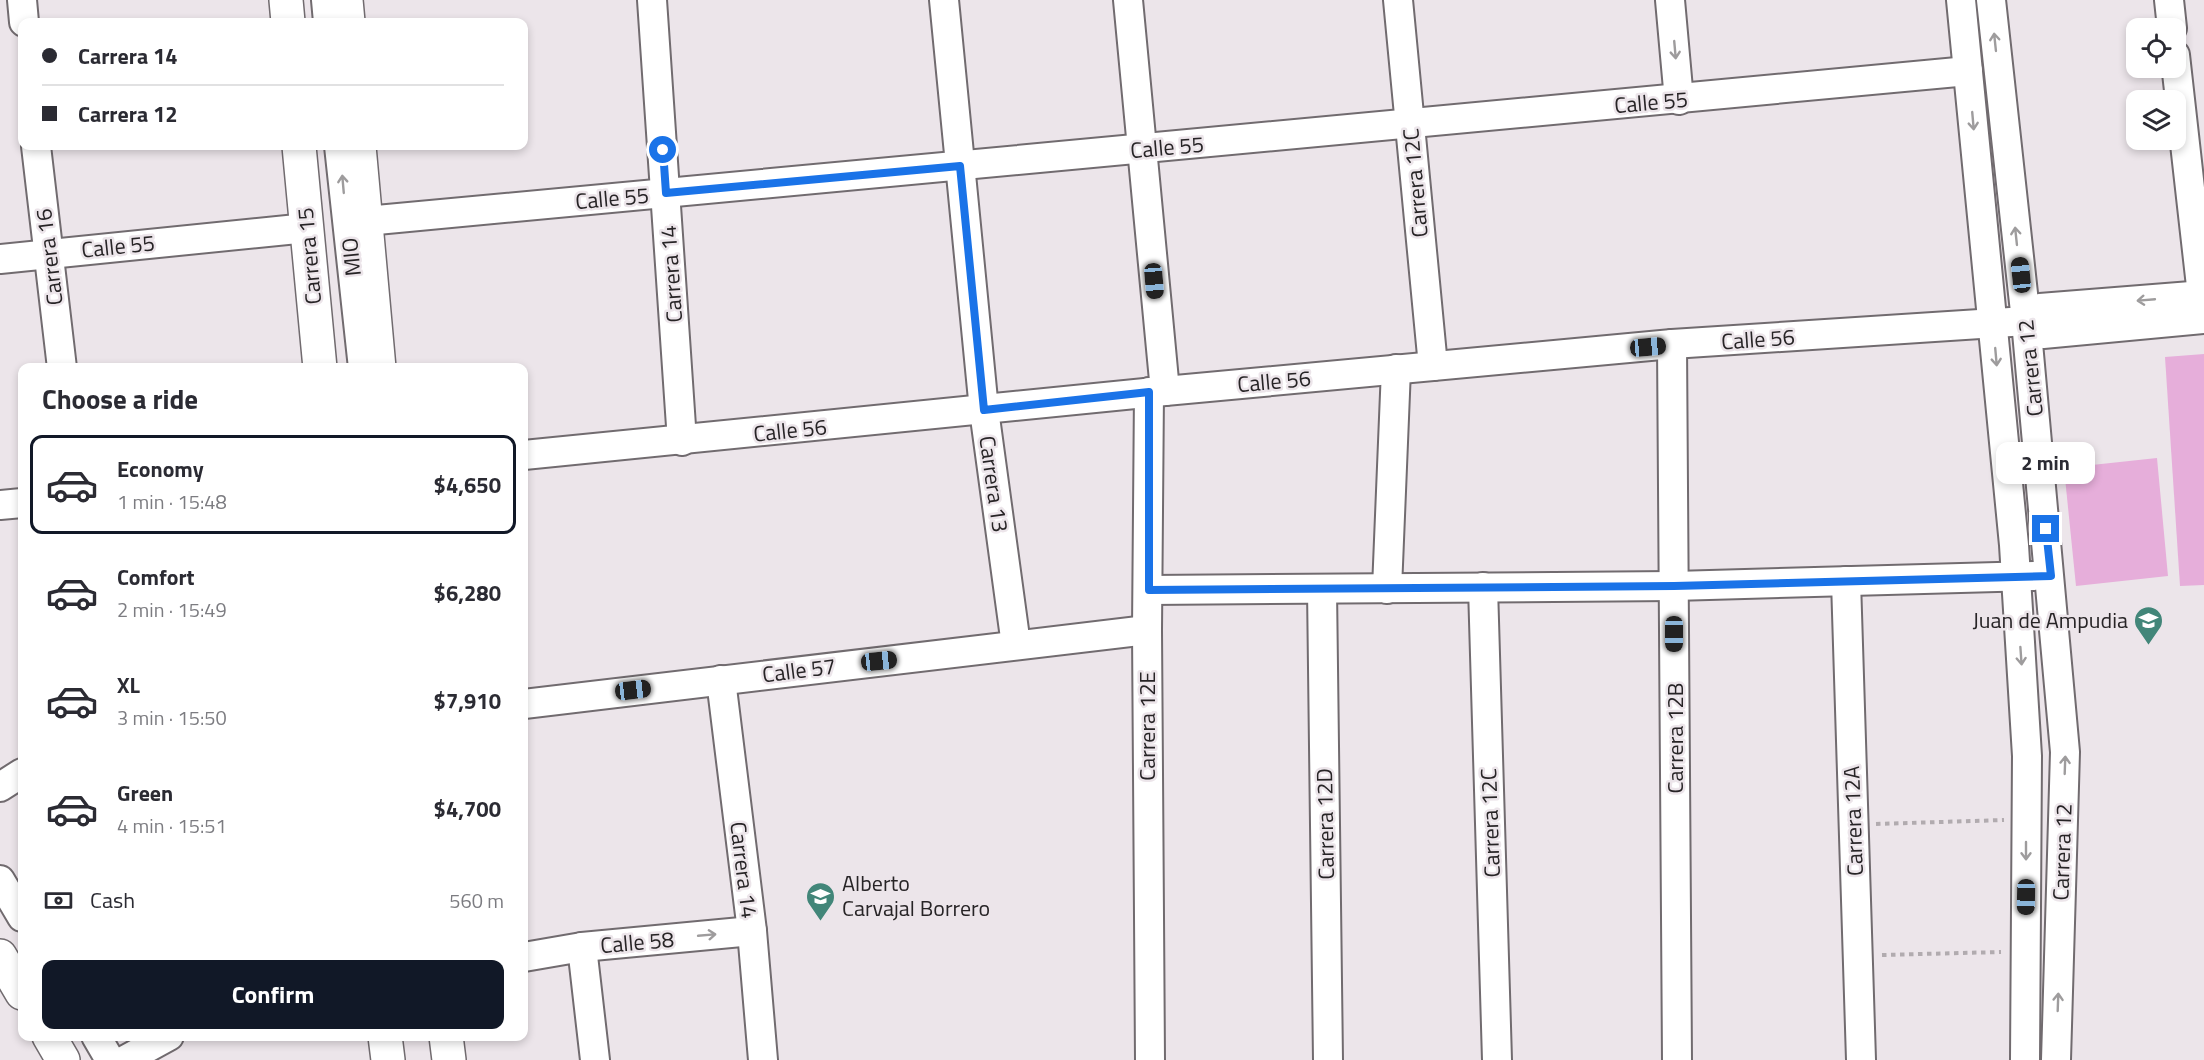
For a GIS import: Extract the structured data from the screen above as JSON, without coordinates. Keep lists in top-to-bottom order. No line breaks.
{"streets":{"main road":["Carrera 15"],"street":["Calle 55","Carrera 12C","Carrera 16","MIO","Carrera 14","Calle 56","Carrera 12","Carrera 13","Calle 57","Carrera 12E","Carrera 12B","Carrera 12A","Carrera 12D","Calle 58"]},"crossings":[["Calle 55","Carrera 12C"],["Calle 55","Carrera 15"],["Calle 55","Carrera 16"],["Calle 55","Carrera 14"],["Calle 55","Carrera 12"],["Calle 55","Carrera 13"],["Calle 55","Carrera 12E"],["Carrera 12C","Calle 56"],["Carrera 14","Calle 56"],["Carrera 14","Calle 57"],["Carrera 14","Calle 58"],["Calle 56","Carrera 12"],["Calle 56","Carrera 13"],["Calle 56","Carrera 12E"],["Calle 56","Carrera 12B"],["Carrera 13","Calle 57"],["Calle 57","Carrera 12E"]],"one_way":["Calle 58"],"places":{"school or university":["Juan de Ampudia","Alberto Carvajal Borrero"]},"page":{"banner":["Carrera 14","Carrera 12"],"heading":"Choose a ride","list":[{"name":"Economy","note":"1 min · 15:48","value":"$4,650"},{"name":"Comfort","note":"2 min · 15:49","value":"$6,280"},{"name":"XL","note":"3 min · 15:50","value":"$7,910"},{"name":"Green","note":"4 min · 15:51","value":"$4,700"}],"bubble":"2 min","pay":["Cash","560 m"],"buttons":"Confirm"}}
